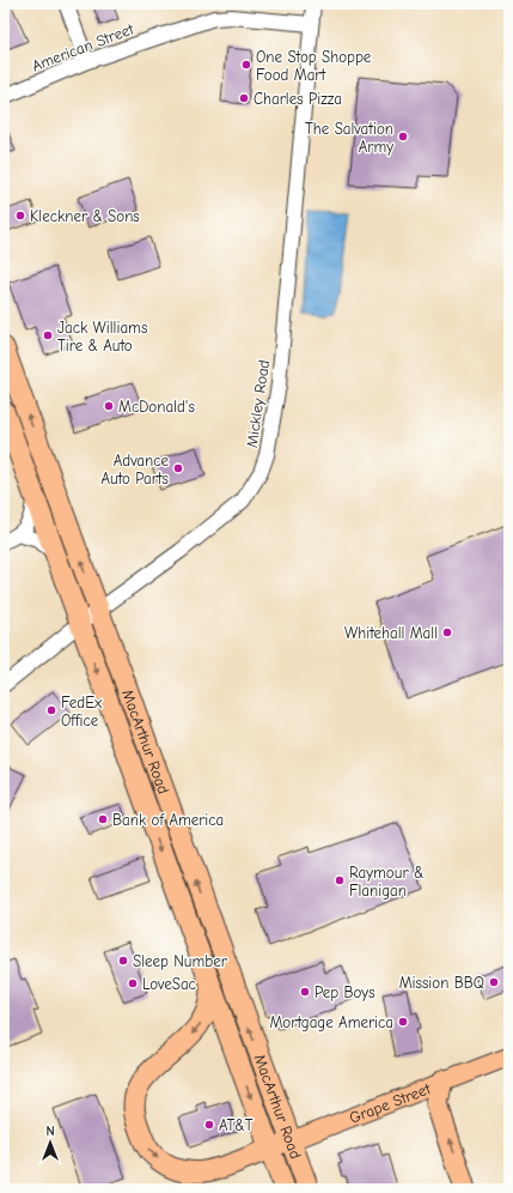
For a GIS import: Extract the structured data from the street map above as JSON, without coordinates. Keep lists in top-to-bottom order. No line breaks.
{"streets":{"highway":["MacArthur Road"],"main road":["Grape Street"],"street":["American Street","Mickley Road"]},"crossings":[["American Street","Mickley Road"],["Mickley Road","MacArthur Road"],["MacArthur Road","Grape Street"]],"places":["One Stop Shoppe Food Mart","Charles Pizza","The Salvation Army","Kleckner & Sons","Jack Williams Tire & Auto","McDonald's","Advance Auto Parts","Whitehall Mall","FedEx Office","Bank of America","Raymour & Flanigan","Sleep Number","Mission BBQ","LoveSac","Pep Boys","Mortgage America","AT&T"],"north":"top"}
